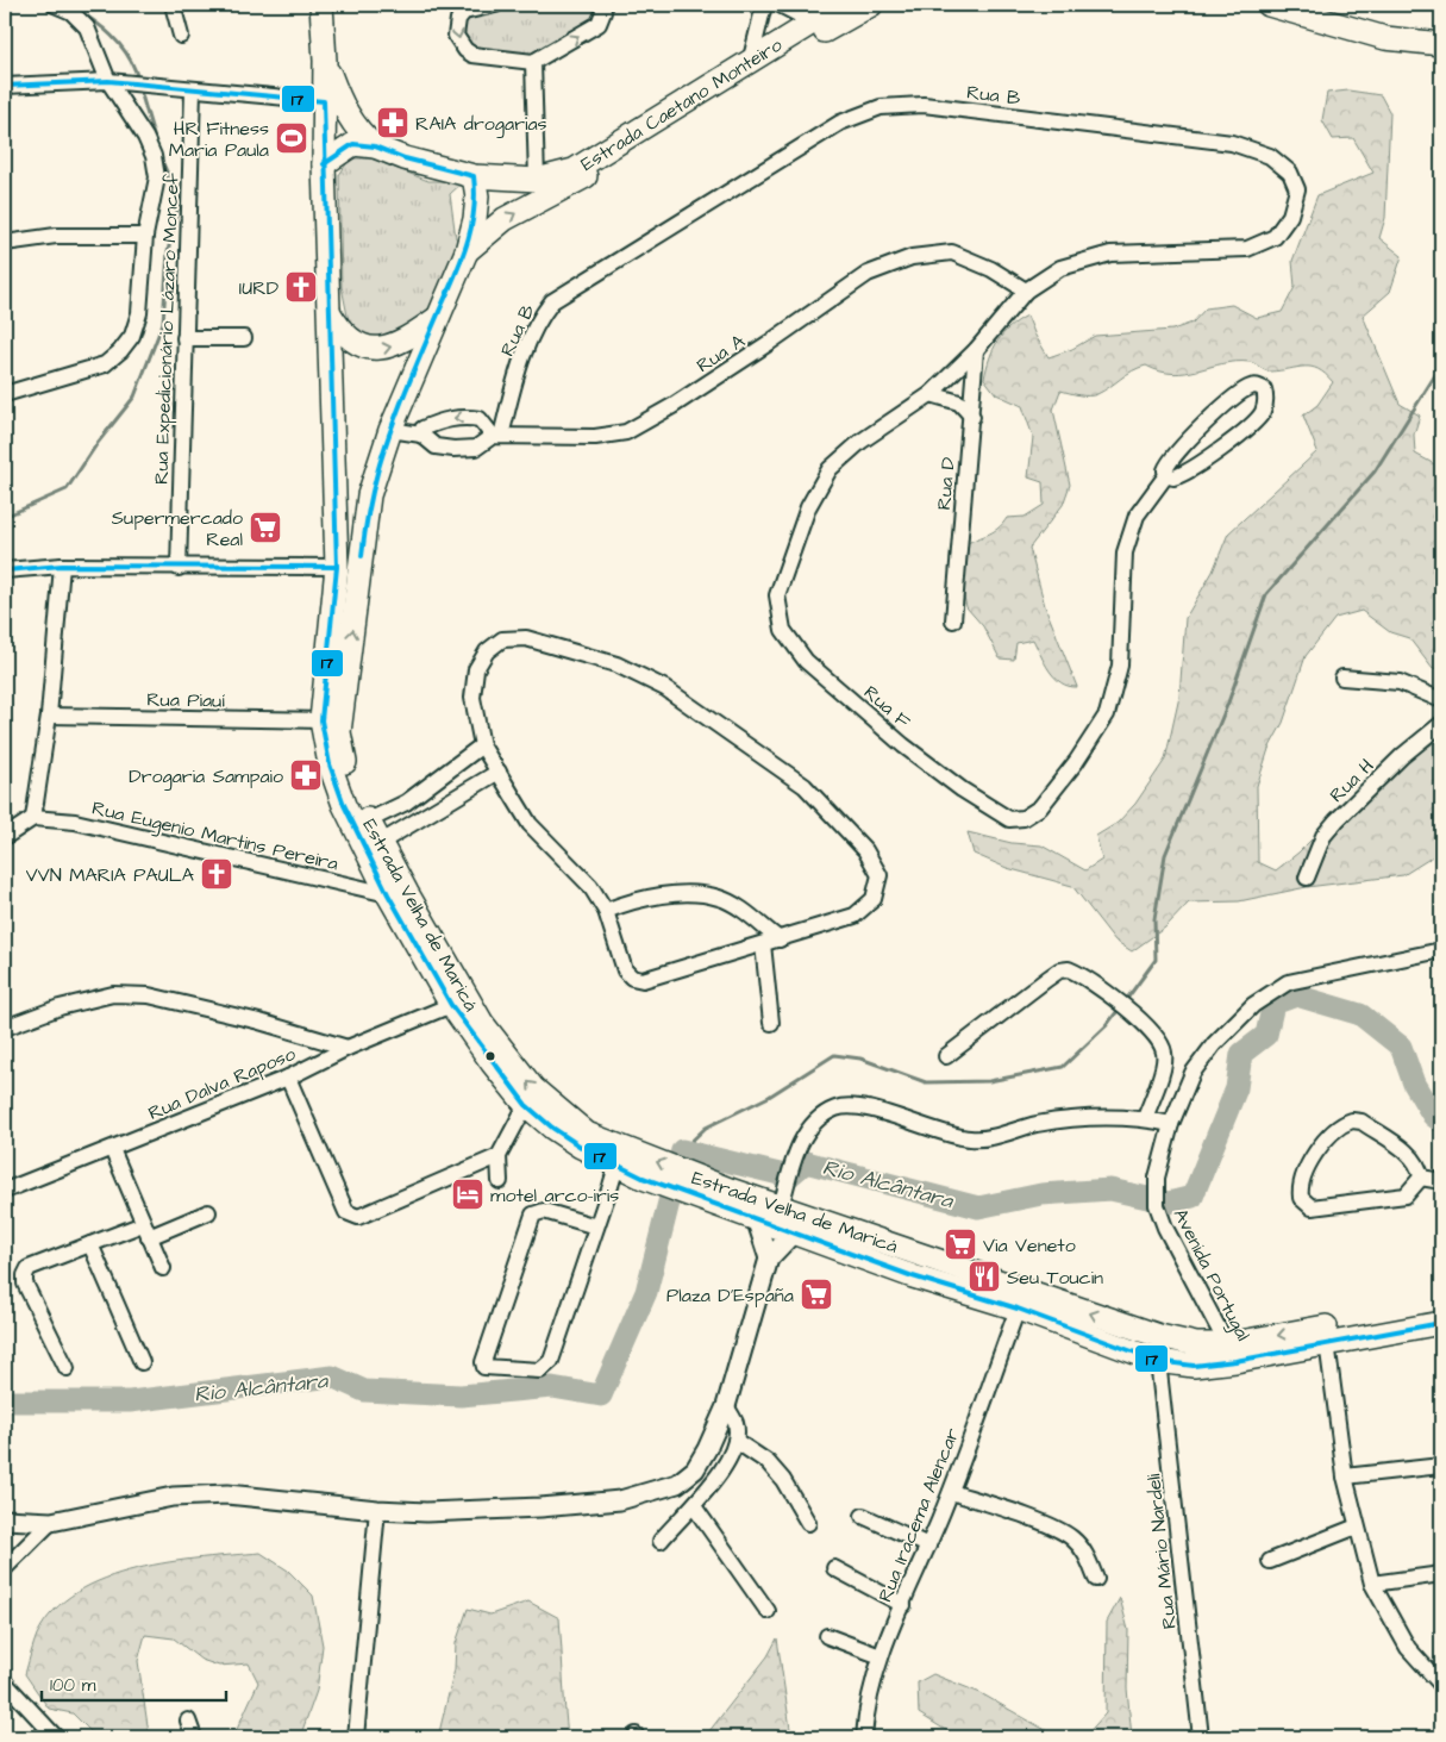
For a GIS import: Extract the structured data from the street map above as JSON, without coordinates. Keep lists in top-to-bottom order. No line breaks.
{"streets":{"main road":["Estrada Caetano Monteiro","Estrada Velha de Maricá"],"street":["Rua B","Rua Expedicionário Lázaro Moncef","Rua A","Rua D","Rua Piauí","Rua F","Rua H","Rua Eugenio Martins Pereira","Rua Dalva Raposo","Avenida Portugal","Rua Iracema Alencar","Rua Mário Nardeli"]},"crossings":[["Rua B","Rua A"],["Rua B","Rua F"],["Estrada Caetano Monteiro","Estrada Velha de Maricá"],["Rua A","Rua F"],["Rua D","Rua F"],["Rua Piauí","Estrada Velha de Maricá"],["Rua Eugenio Martins Pereira","Estrada Velha de Maricá"],["Estrada Velha de Maricá","Rua Dalva Raposo"],["Estrada Velha de Maricá","Avenida Portugal"],["Estrada Velha de Maricá","Rua Iracema Alencar"],["Estrada Velha de Maricá","Rua Mário Nardeli"]],"water":["Rio Alcântara"],"places":{"pharmacy":["RAIA drogarias","Drogaria Sampaio"],"sports":["HR Fitness Maria Paula"],"church":["IURD","VVN MARIA PAULA"],"supermarket":["Supermercado Real","Via Veneto","Plaza D'España"],"hotel":["motel arco-iris"],"restaurant":["Seu Toucin"]},"lines":["transit line 17"],"scale_bar":"100 m"}
